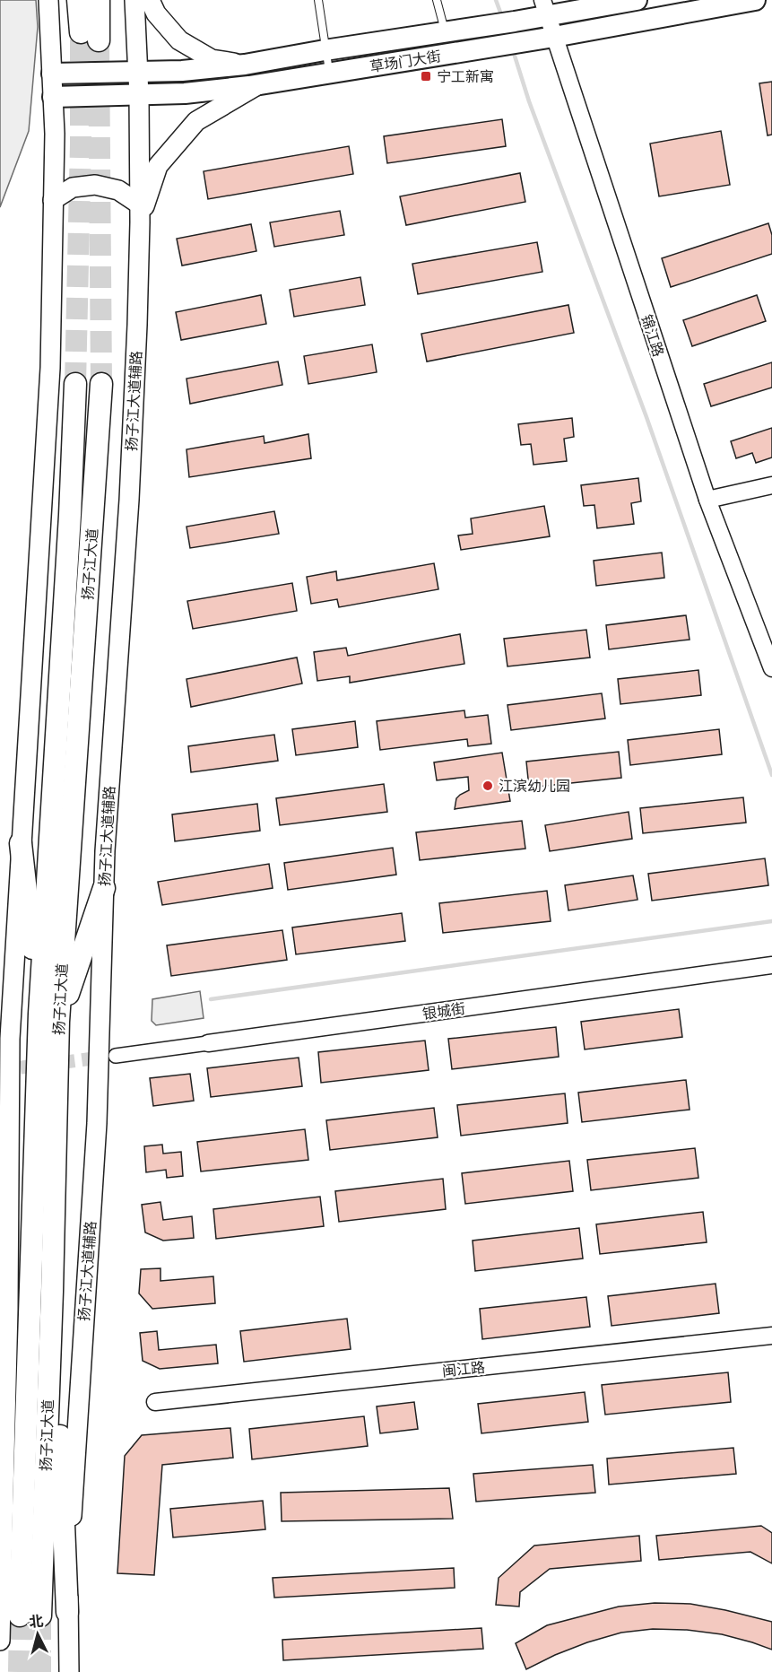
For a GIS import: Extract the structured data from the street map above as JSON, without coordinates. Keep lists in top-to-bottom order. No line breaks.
{"streets":{"highway":["扬子江大道"],"main road":["草场门大街","扬子江大道辅路"],"street":["锦江路","银城街","闽江路"]},"crossings":[["草场门大街","锦江路"],["草场门大街","扬子江大道辅路"]],"places":{"transit":["宁工新寓"],"other":["江滨幼儿园"]},"north":"top"}
